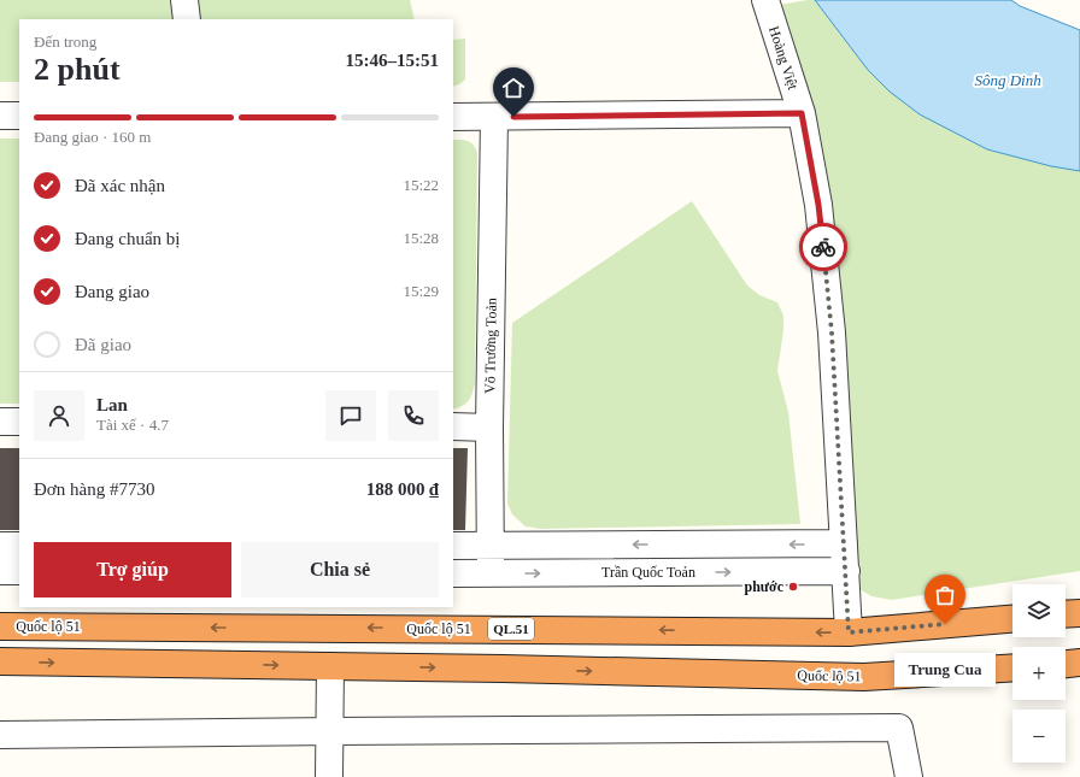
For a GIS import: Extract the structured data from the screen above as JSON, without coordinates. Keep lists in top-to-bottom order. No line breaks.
{"streets":{"highway":["Quốc lộ 51","QL.51"],"street":["Hoàng Việt","Võ Trường Toản","Trần Quốc Toản"]},"crossings":[["Hoàng Việt","Trần Quốc Toản"],["Hoàng Việt","Quốc lộ 51"],["Võ Trường Toản","Trần Quốc Toản"]],"water":["Sông Dinh"],"places":["phước","Trung Cua"],"page":{"heading":["2 phút","Đến trong","15:46–15:51"],"panel":["Lan","Tài xế · 4.7","Đơn hàng #7730","188 000 ₫"],"bar":"Đang giao · 160 m","list":[["Đã xác nhận","15:22"],["Đang chuẩn bị","15:28"],["Đang giao","15:29"],"Đã giao"],"buttons":["Trợ giúp","Chia sẻ"],"map_buttons":["+","−"],"bubble":"Trung Cua"}}
